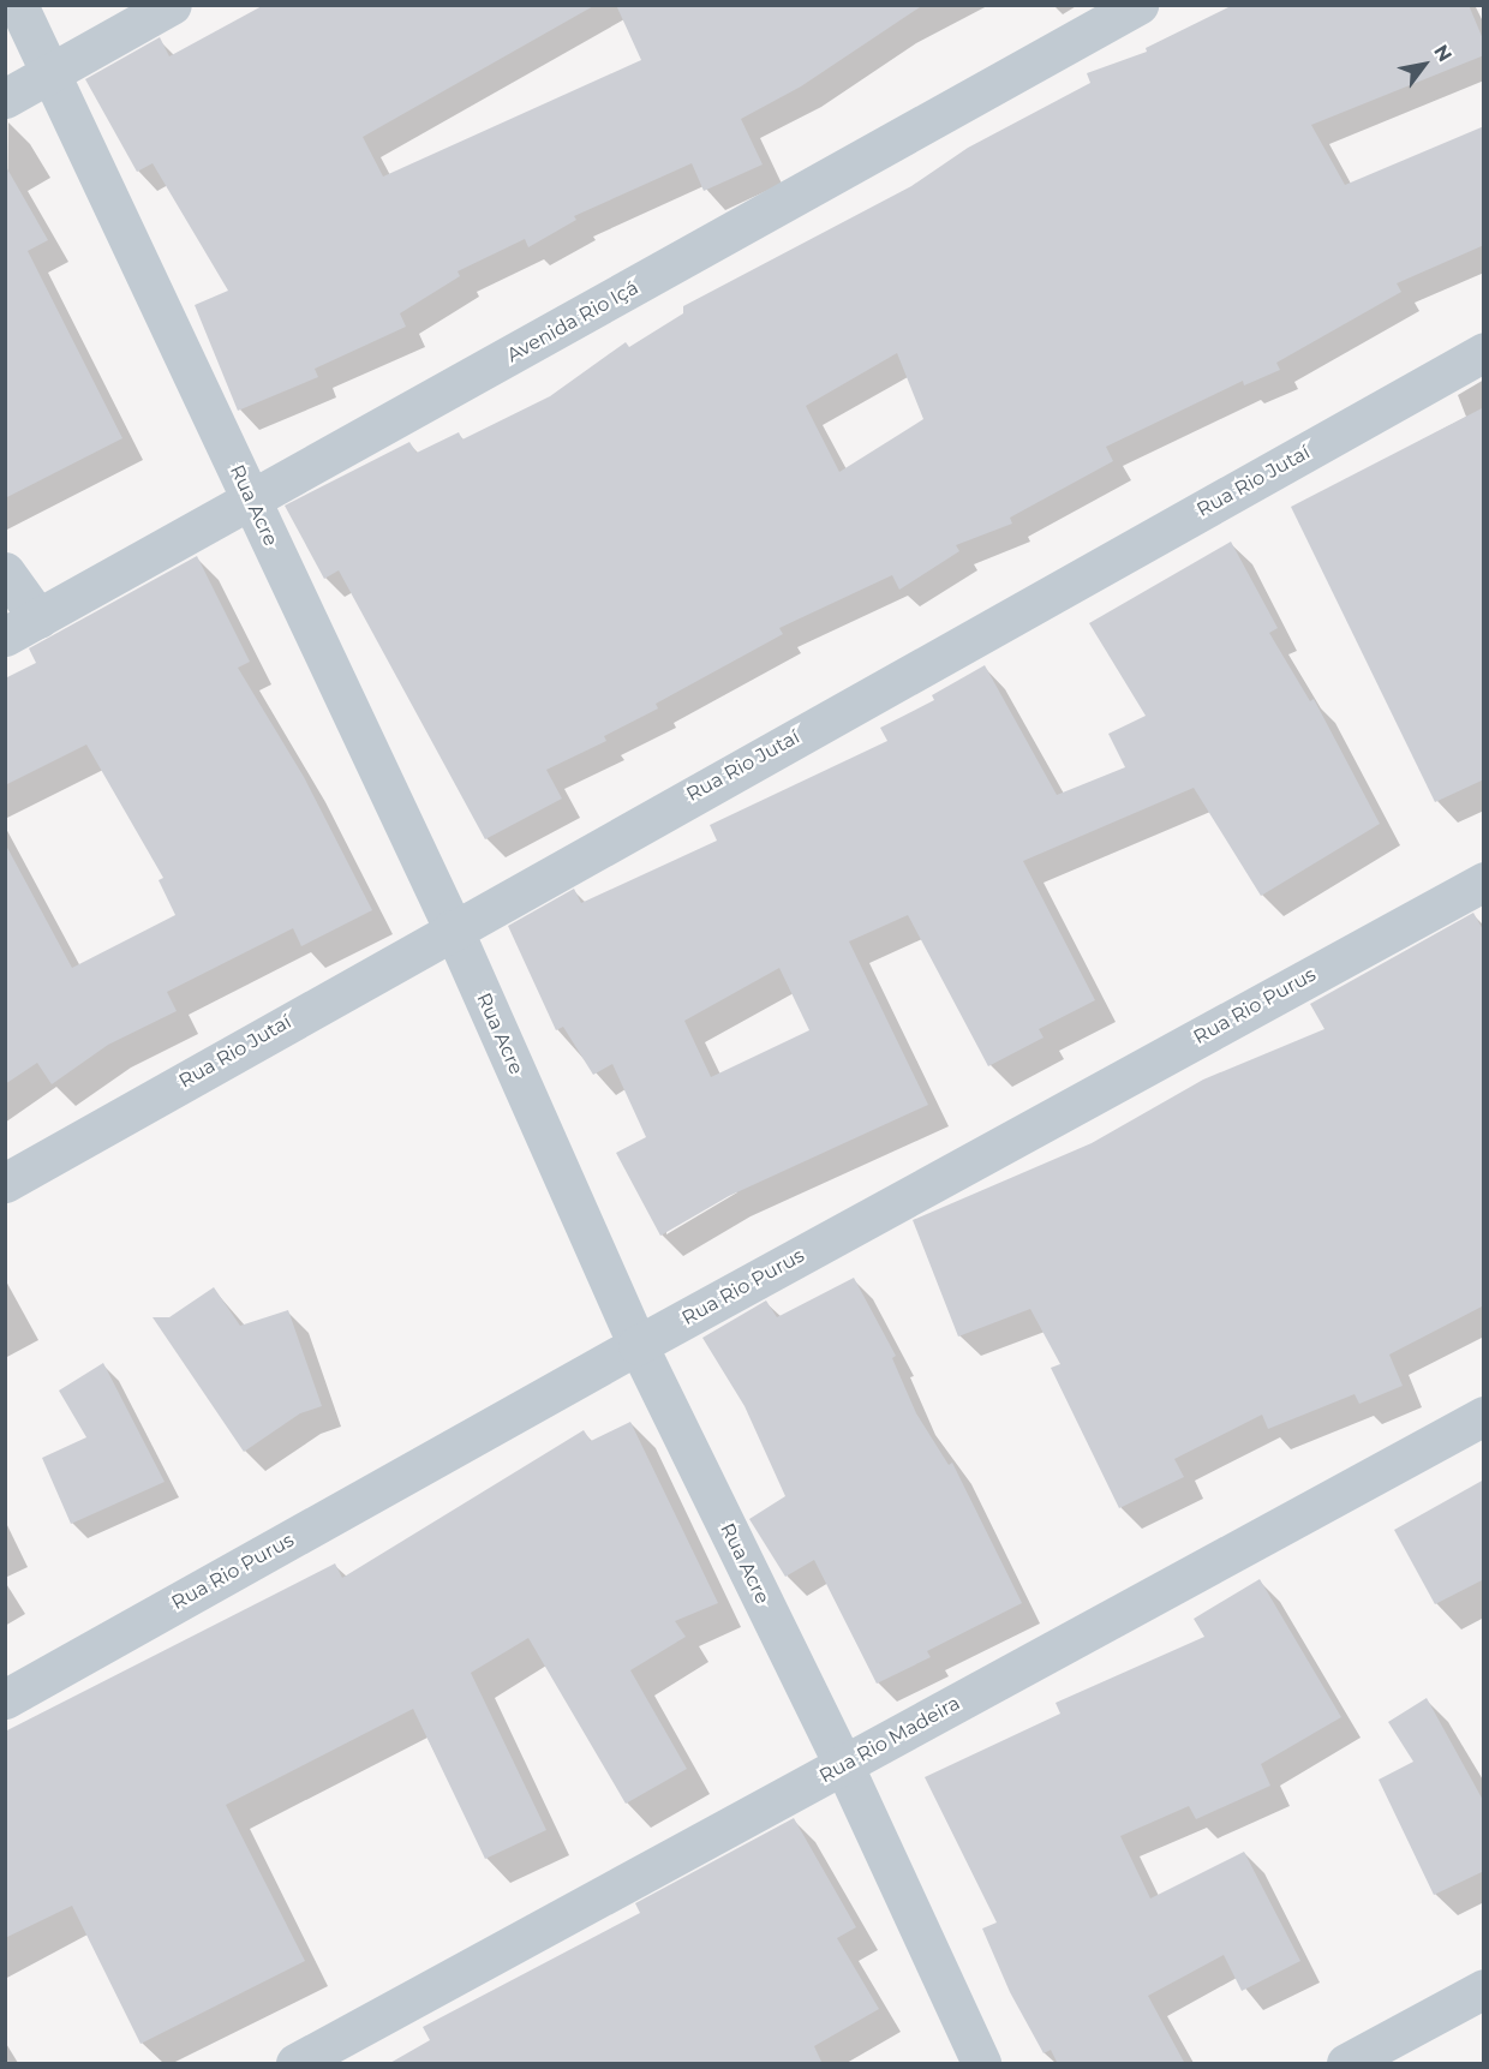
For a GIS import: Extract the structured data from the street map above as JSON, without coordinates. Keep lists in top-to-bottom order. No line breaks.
{"streets":{"street":["Avenida Rio Içá","Rua Rio Jutaí","Rua Acre","Rua Rio Purus","Rua Rio Madeira"]},"crossings":[["Avenida Rio Içá","Rua Acre"],["Rua Rio Jutaí","Rua Acre"],["Rua Acre","Rua Rio Purus"],["Rua Acre","Rua Rio Madeira"]],"north":"top right"}
